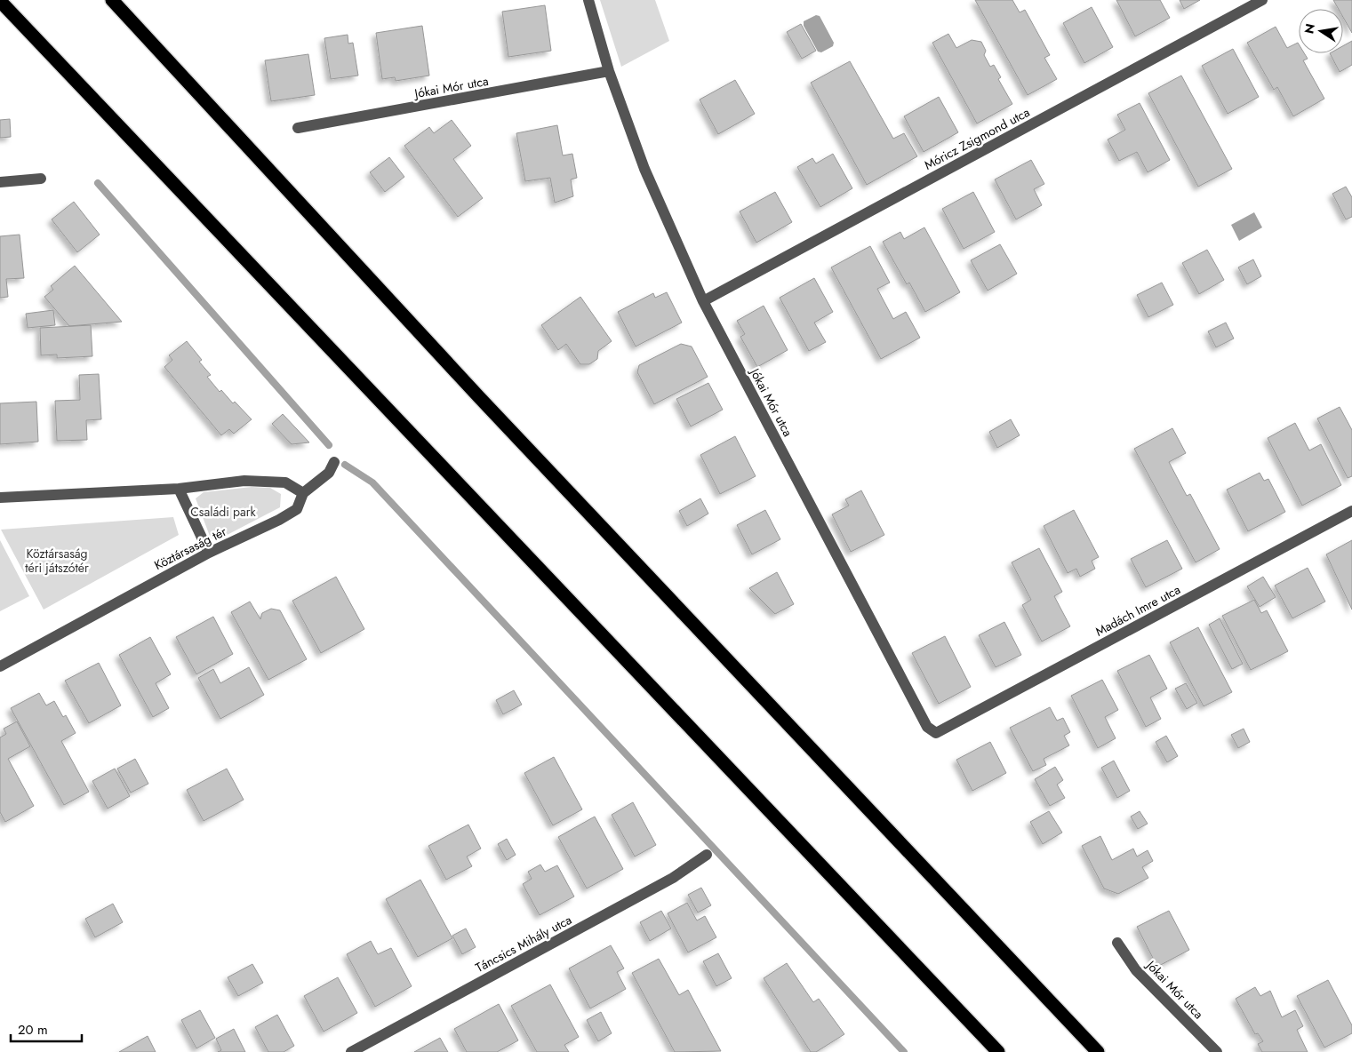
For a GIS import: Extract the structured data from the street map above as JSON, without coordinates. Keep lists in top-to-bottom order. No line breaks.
{"streets":{"street":["Jókai Mór utca","Móricz Zsigmond utca","Köztársaság tér","Madách Imre utca","Táncsics Mihály utca"]},"crossings":[["Jókai Mór utca","Móricz Zsigmond utca"],["Jókai Mór utca","Madách Imre utca"]],"parks":["Családi park","Köztársaság téri játszótér"],"scale_bar":"20 m","north":"left"}
